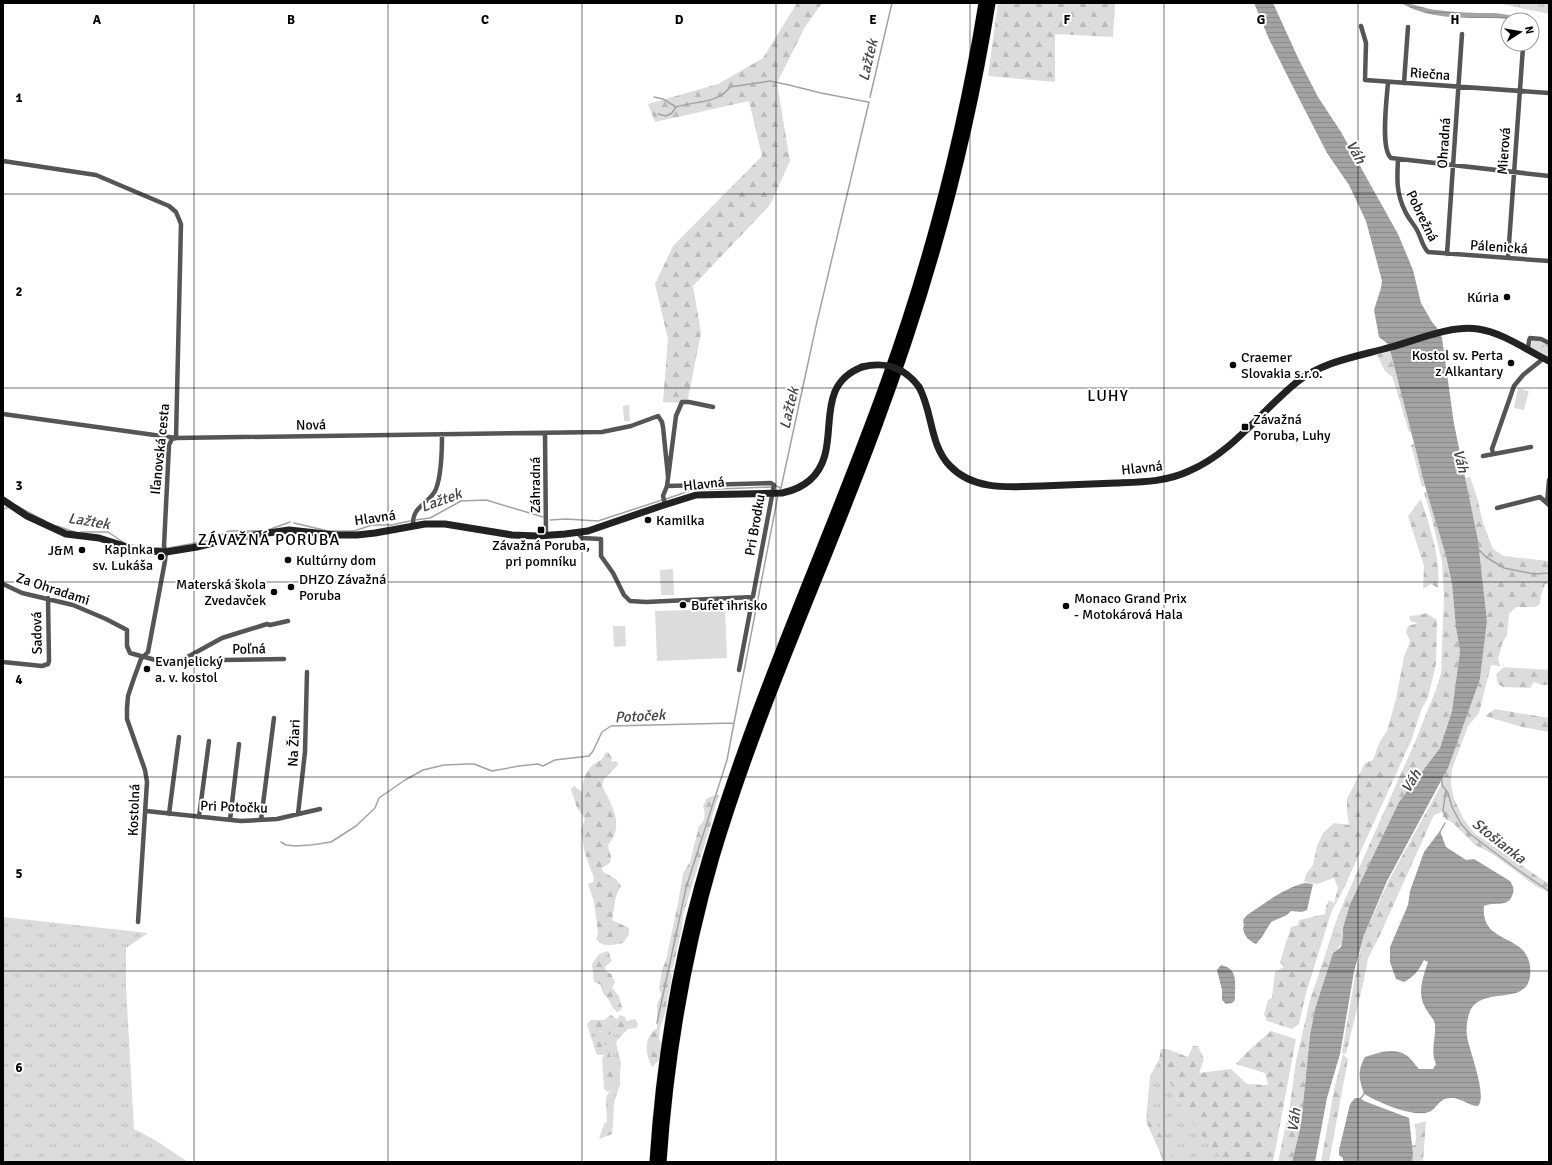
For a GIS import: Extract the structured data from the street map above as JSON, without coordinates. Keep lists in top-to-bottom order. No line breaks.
{"streets":{"street":["Riečna","Ohradná","Mierová","Pobrežná","Pálenická","Nová","Iľanovská cesta","Hlavná","Záhradná","Pri Brodku","Za Ohradami","Sadová","Poľná","Na Žiari","Pri Potočku","Kostolná"]},"crossings":[["Riečna","Ohradná"],["Riečna","Mierová"],["Ohradná","Pobrežná"],["Ohradná","Pálenická"],["Mierová","Pálenická"],["Pobrežná","Pálenická"],["Nová","Iľanovská cesta"],["Nová","Záhradná"],["Iľanovská cesta","Hlavná"],["Iľanovská cesta","Za Ohradami"],["Iľanovská cesta","Poľná"],["Iľanovská cesta","Kostolná"],["Hlavná","Záhradná"],["Hlavná","Pri Brodku"],["Za Ohradami","Sadová"],["Za Ohradami","Poľná"],["Za Ohradami","Kostolná"],["Poľná","Kostolná"],["Na Žiari","Pri Potočku"],["Pri Potočku","Kostolná"]],"districts":["LUHY","ZÁVAŽNÁ PORUBA"],"water":["Lažtek","Váh","Potoček","Stošianka"],"places":{"other":["Kúria","Kostol sv. Perta z Alkantary","Craemer Slovakia s.r.o.","Kamilka","J&M","Kaplnka sv. Lukáša","Kultúrny dom","DHZO Závažná Poruba","Materská škola Zvedavček","Bufet ihrisko","Monaco Grand Prix - Motokárová Hala","Evanjelický a. v. kostol"],"transit":["Závažná Poruba, Luhy","Závažná Poruba, pri pomníku"]},"north":"right","grid":{"columns":["A","B","C","D","E","F","G","H"],"rows":["1","2","3","4","5","6"]}}
